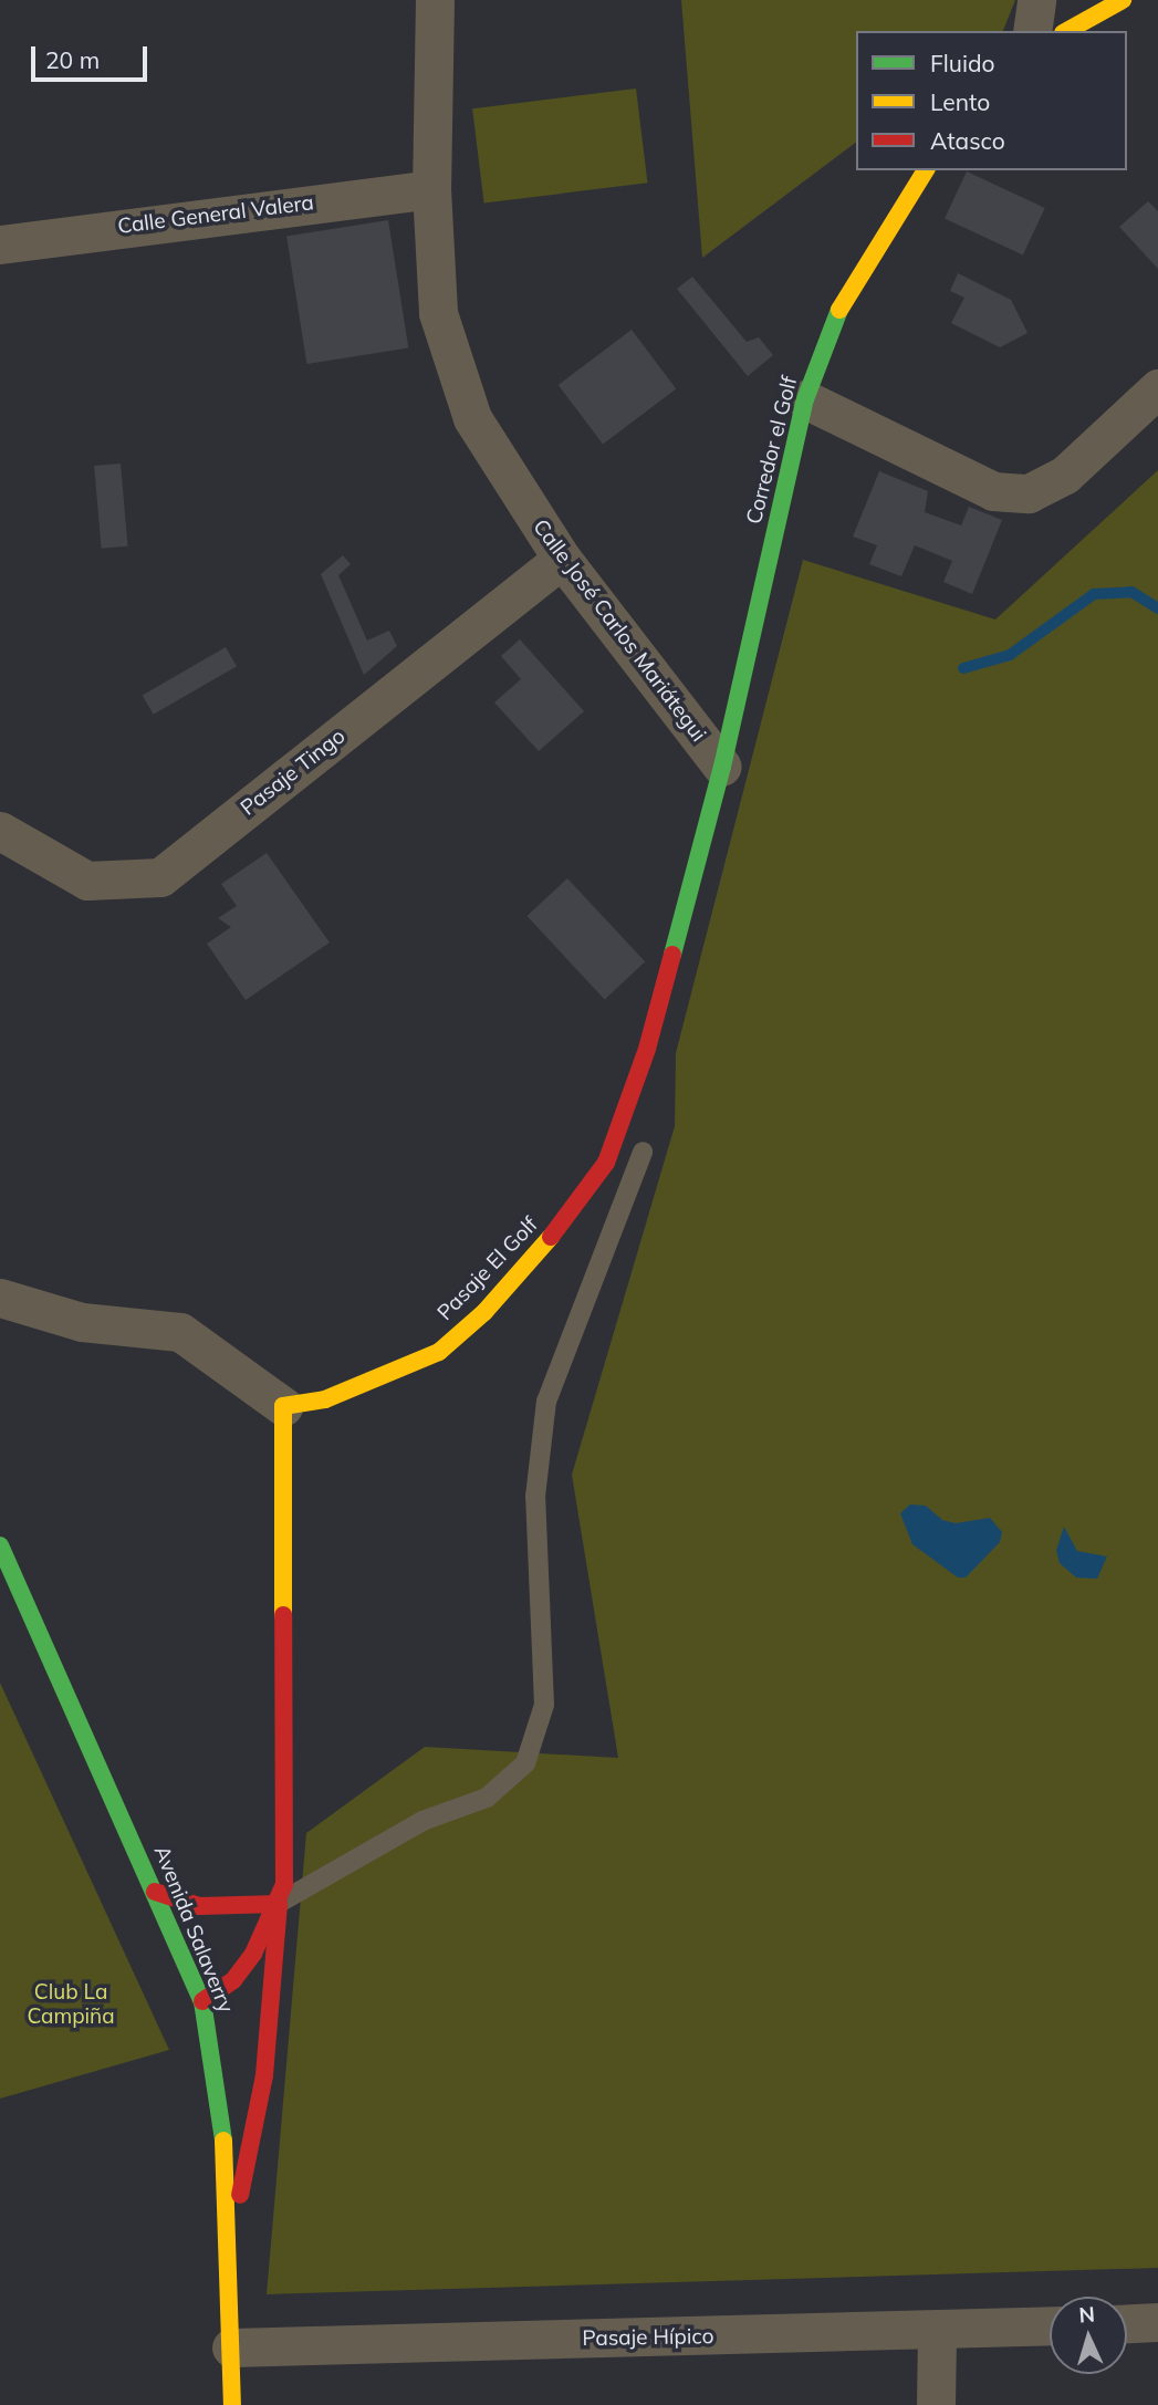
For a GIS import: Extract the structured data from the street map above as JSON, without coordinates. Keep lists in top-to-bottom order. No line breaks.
{"streets":{"street":["Calle General Valera","Corredor el Golf","Calle José Carlos Mariátegui","Pasaje Tingo","Pasaje El Golf","Avenida Salaverry","Pasaje Hípico"]},"crossings":[["Calle General Valera","Calle José Carlos Mariátegui"],["Corredor el Golf","Calle José Carlos Mariátegui"],["Corredor el Golf","Pasaje El Golf"],["Calle José Carlos Mariátegui","Pasaje Tingo"],["Calle José Carlos Mariátegui","Pasaje El Golf"],["Avenida Salaverry","Pasaje Hípico"]],"parks":["Club La Campiña"],"legend":["Fluido","Lento","Atasco"],"scale_bar":"20 m","north":"top"}
